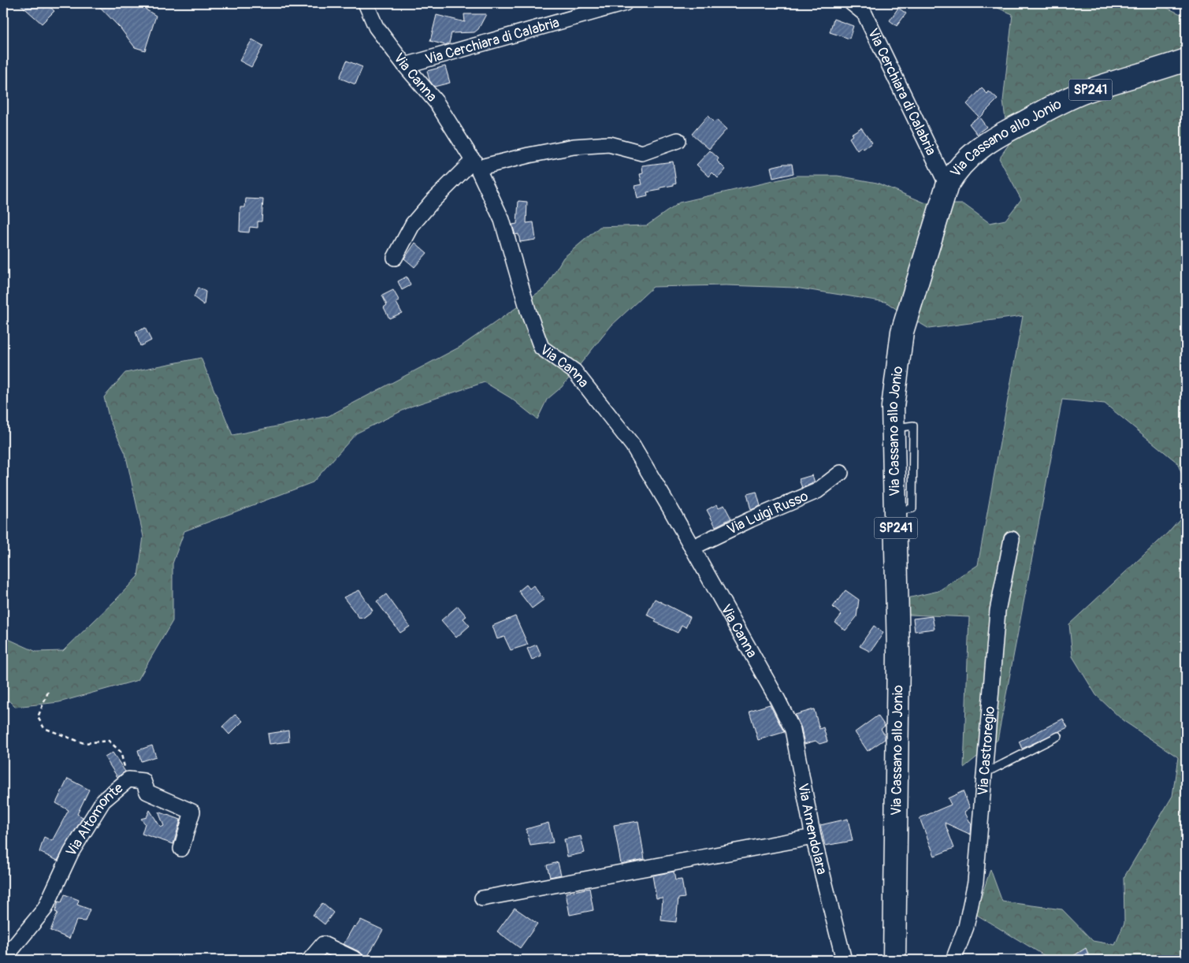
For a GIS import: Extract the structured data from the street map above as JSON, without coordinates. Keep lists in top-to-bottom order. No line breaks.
{"streets":{"main road":["SP241","Via Cassano allo Jonio"],"street":["Via Cerchiara di Calabria","Via Canna","Via Luigi Russo","Via Castroregio","Via Altomonte","Via Amendolara"]},"crossings":[["Via Cerchiara di Calabria","Via Canna"],["Via Cerchiara di Calabria","Via Cassano allo Jonio"],["Via Canna","Via Luigi Russo"],["Via Canna","Via Amendolara"]]}
